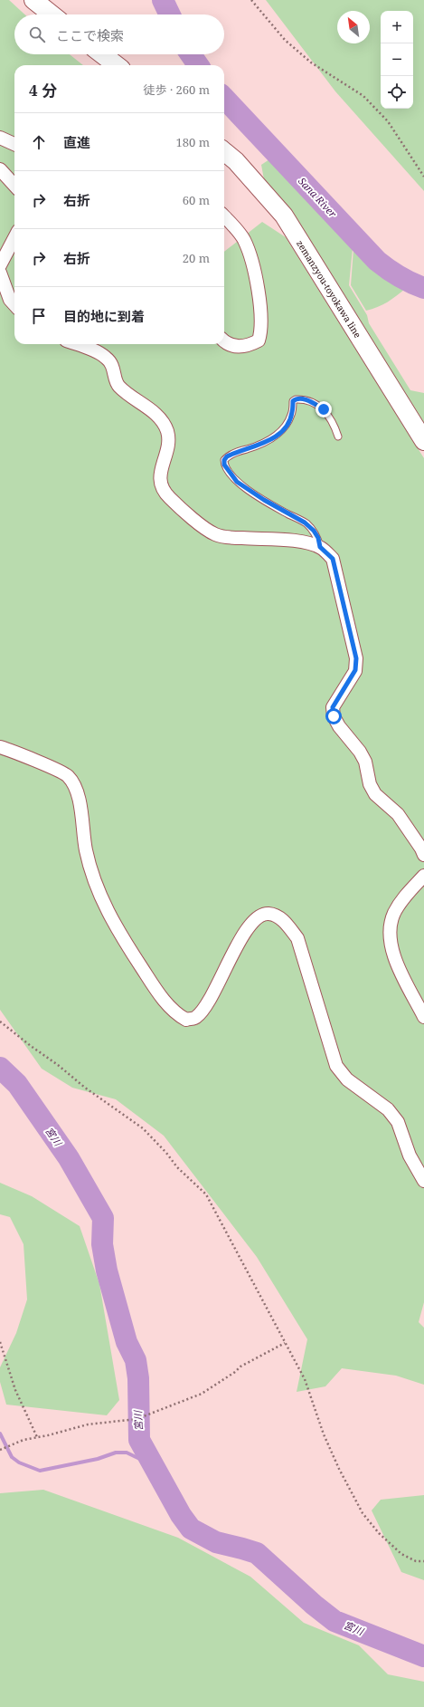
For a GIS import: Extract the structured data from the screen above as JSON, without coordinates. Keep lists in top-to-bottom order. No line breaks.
{"streets":{"main road":["zemanzyou-toyokawa line"]},"water":["Sana River","宮川"],"north":"top left","page":{"map_buttons":["+","−"],"search":"ここで検索","heading":["4 分","徒歩 · 260 m"],"list":[["直進","180 m"],["右折","60 m"],["右折","20 m"],"目的地に到着"]}}
